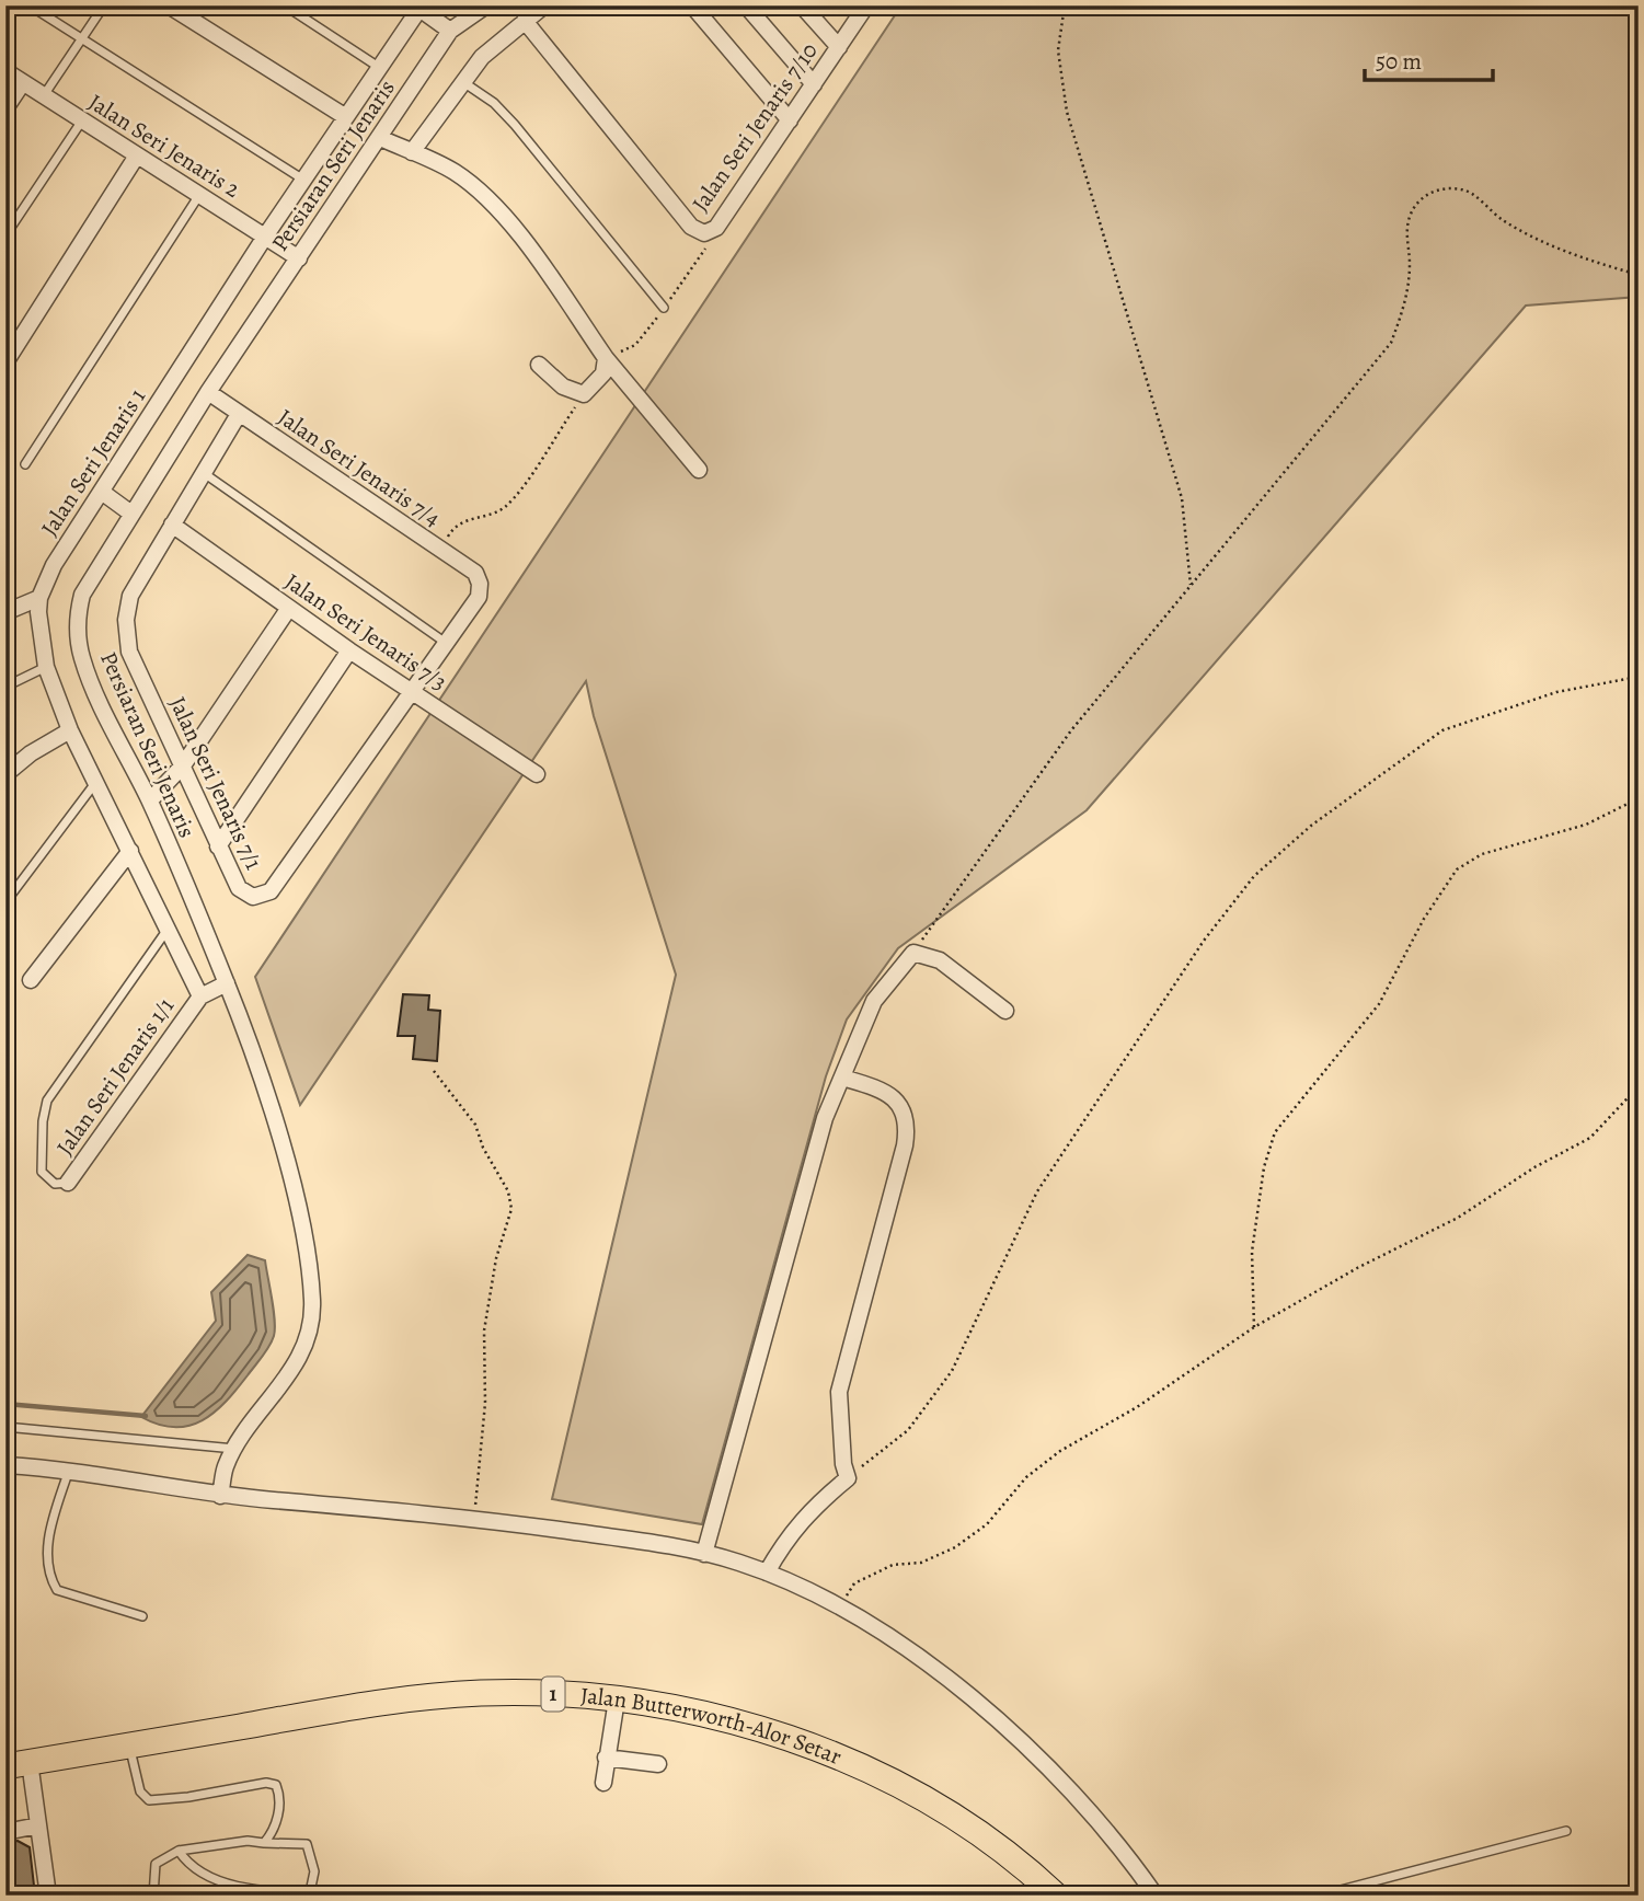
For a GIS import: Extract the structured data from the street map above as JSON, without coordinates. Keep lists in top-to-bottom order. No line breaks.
{"streets":{"main road":["1","Jalan Butterworth-Alor Setar"],"street":["Jalan Seri Jenaris 7/10","Jalan Seri Jenaris 2","Persiaran Seri Jenaris","Jalan Seri Jenaris 1","Jalan Seri Jenaris 7/4","Jalan Seri Jenaris 7/3","Jalan Seri Jenaris 7/1","Jalan Seri Jenaris 1/1"]},"crossings":[["Jalan Seri Jenaris 2","Persiaran Seri Jenaris"],["Jalan Seri Jenaris 2","Jalan Seri Jenaris 1"],["Persiaran Seri Jenaris","Jalan Seri Jenaris 7/4"],["Jalan Seri Jenaris 1","Jalan Seri Jenaris 1/1"],["Jalan Seri Jenaris 7/4","Jalan Seri Jenaris 7/1"],["Jalan Seri Jenaris 7/3","Jalan Seri Jenaris 7/1"]],"scale_bar":"50 m"}
